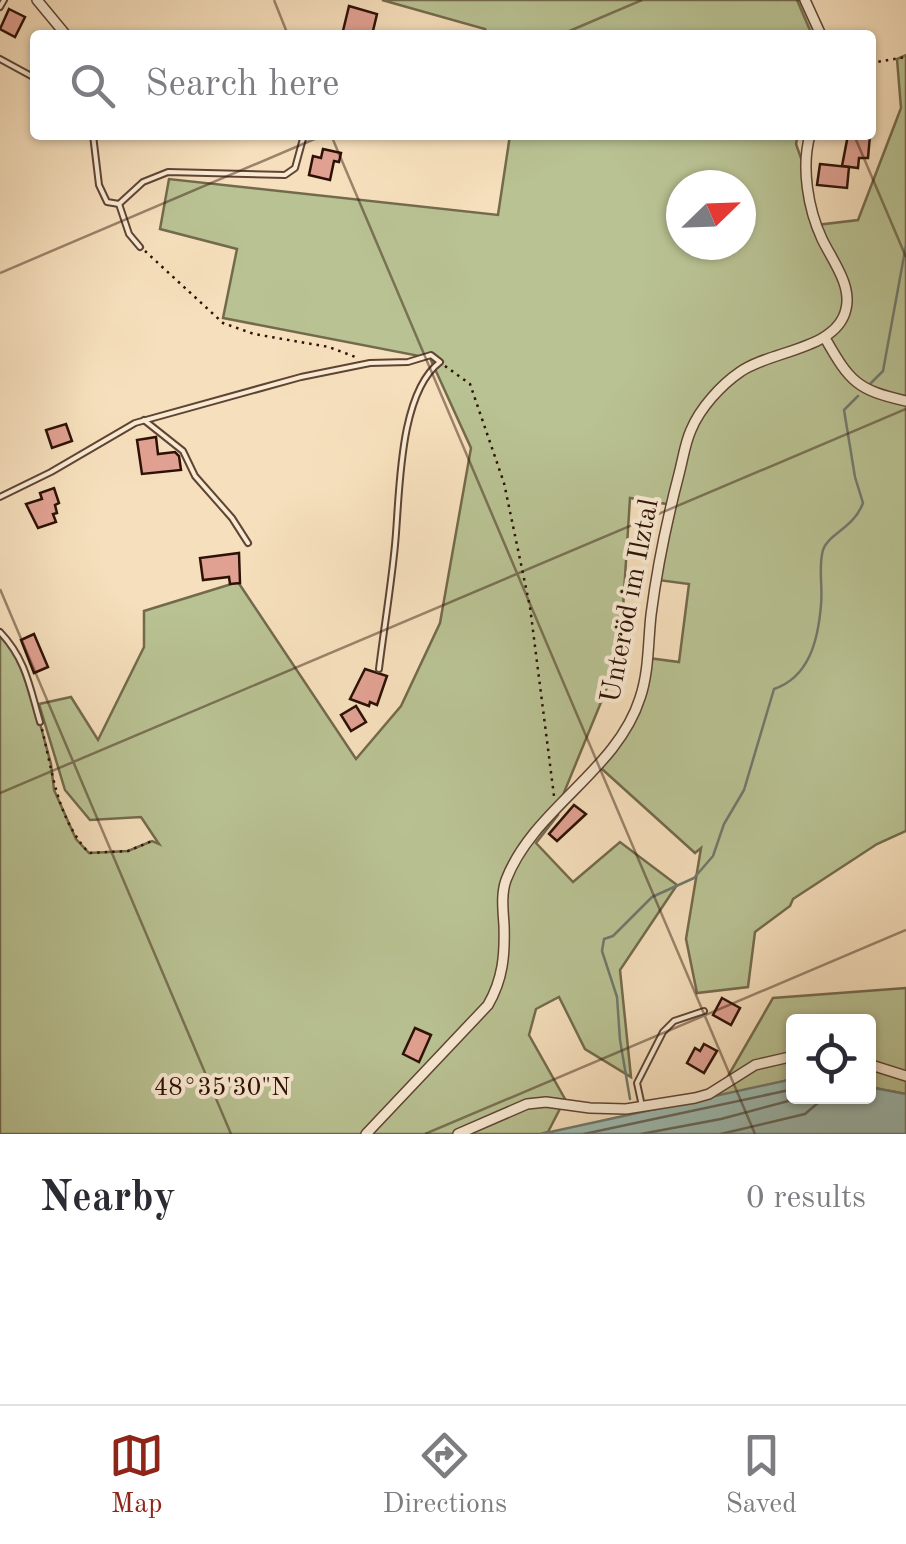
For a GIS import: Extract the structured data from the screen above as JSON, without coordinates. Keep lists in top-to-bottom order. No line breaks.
{"streets":{"street":["Unteröd im Ilztal"]},"north":"top right","page":{"search":"Search here","heading":["Nearby","0 results"],"nav":["Map","Directions","Saved"]},"coordinates":["48°35'30\"N"]}
